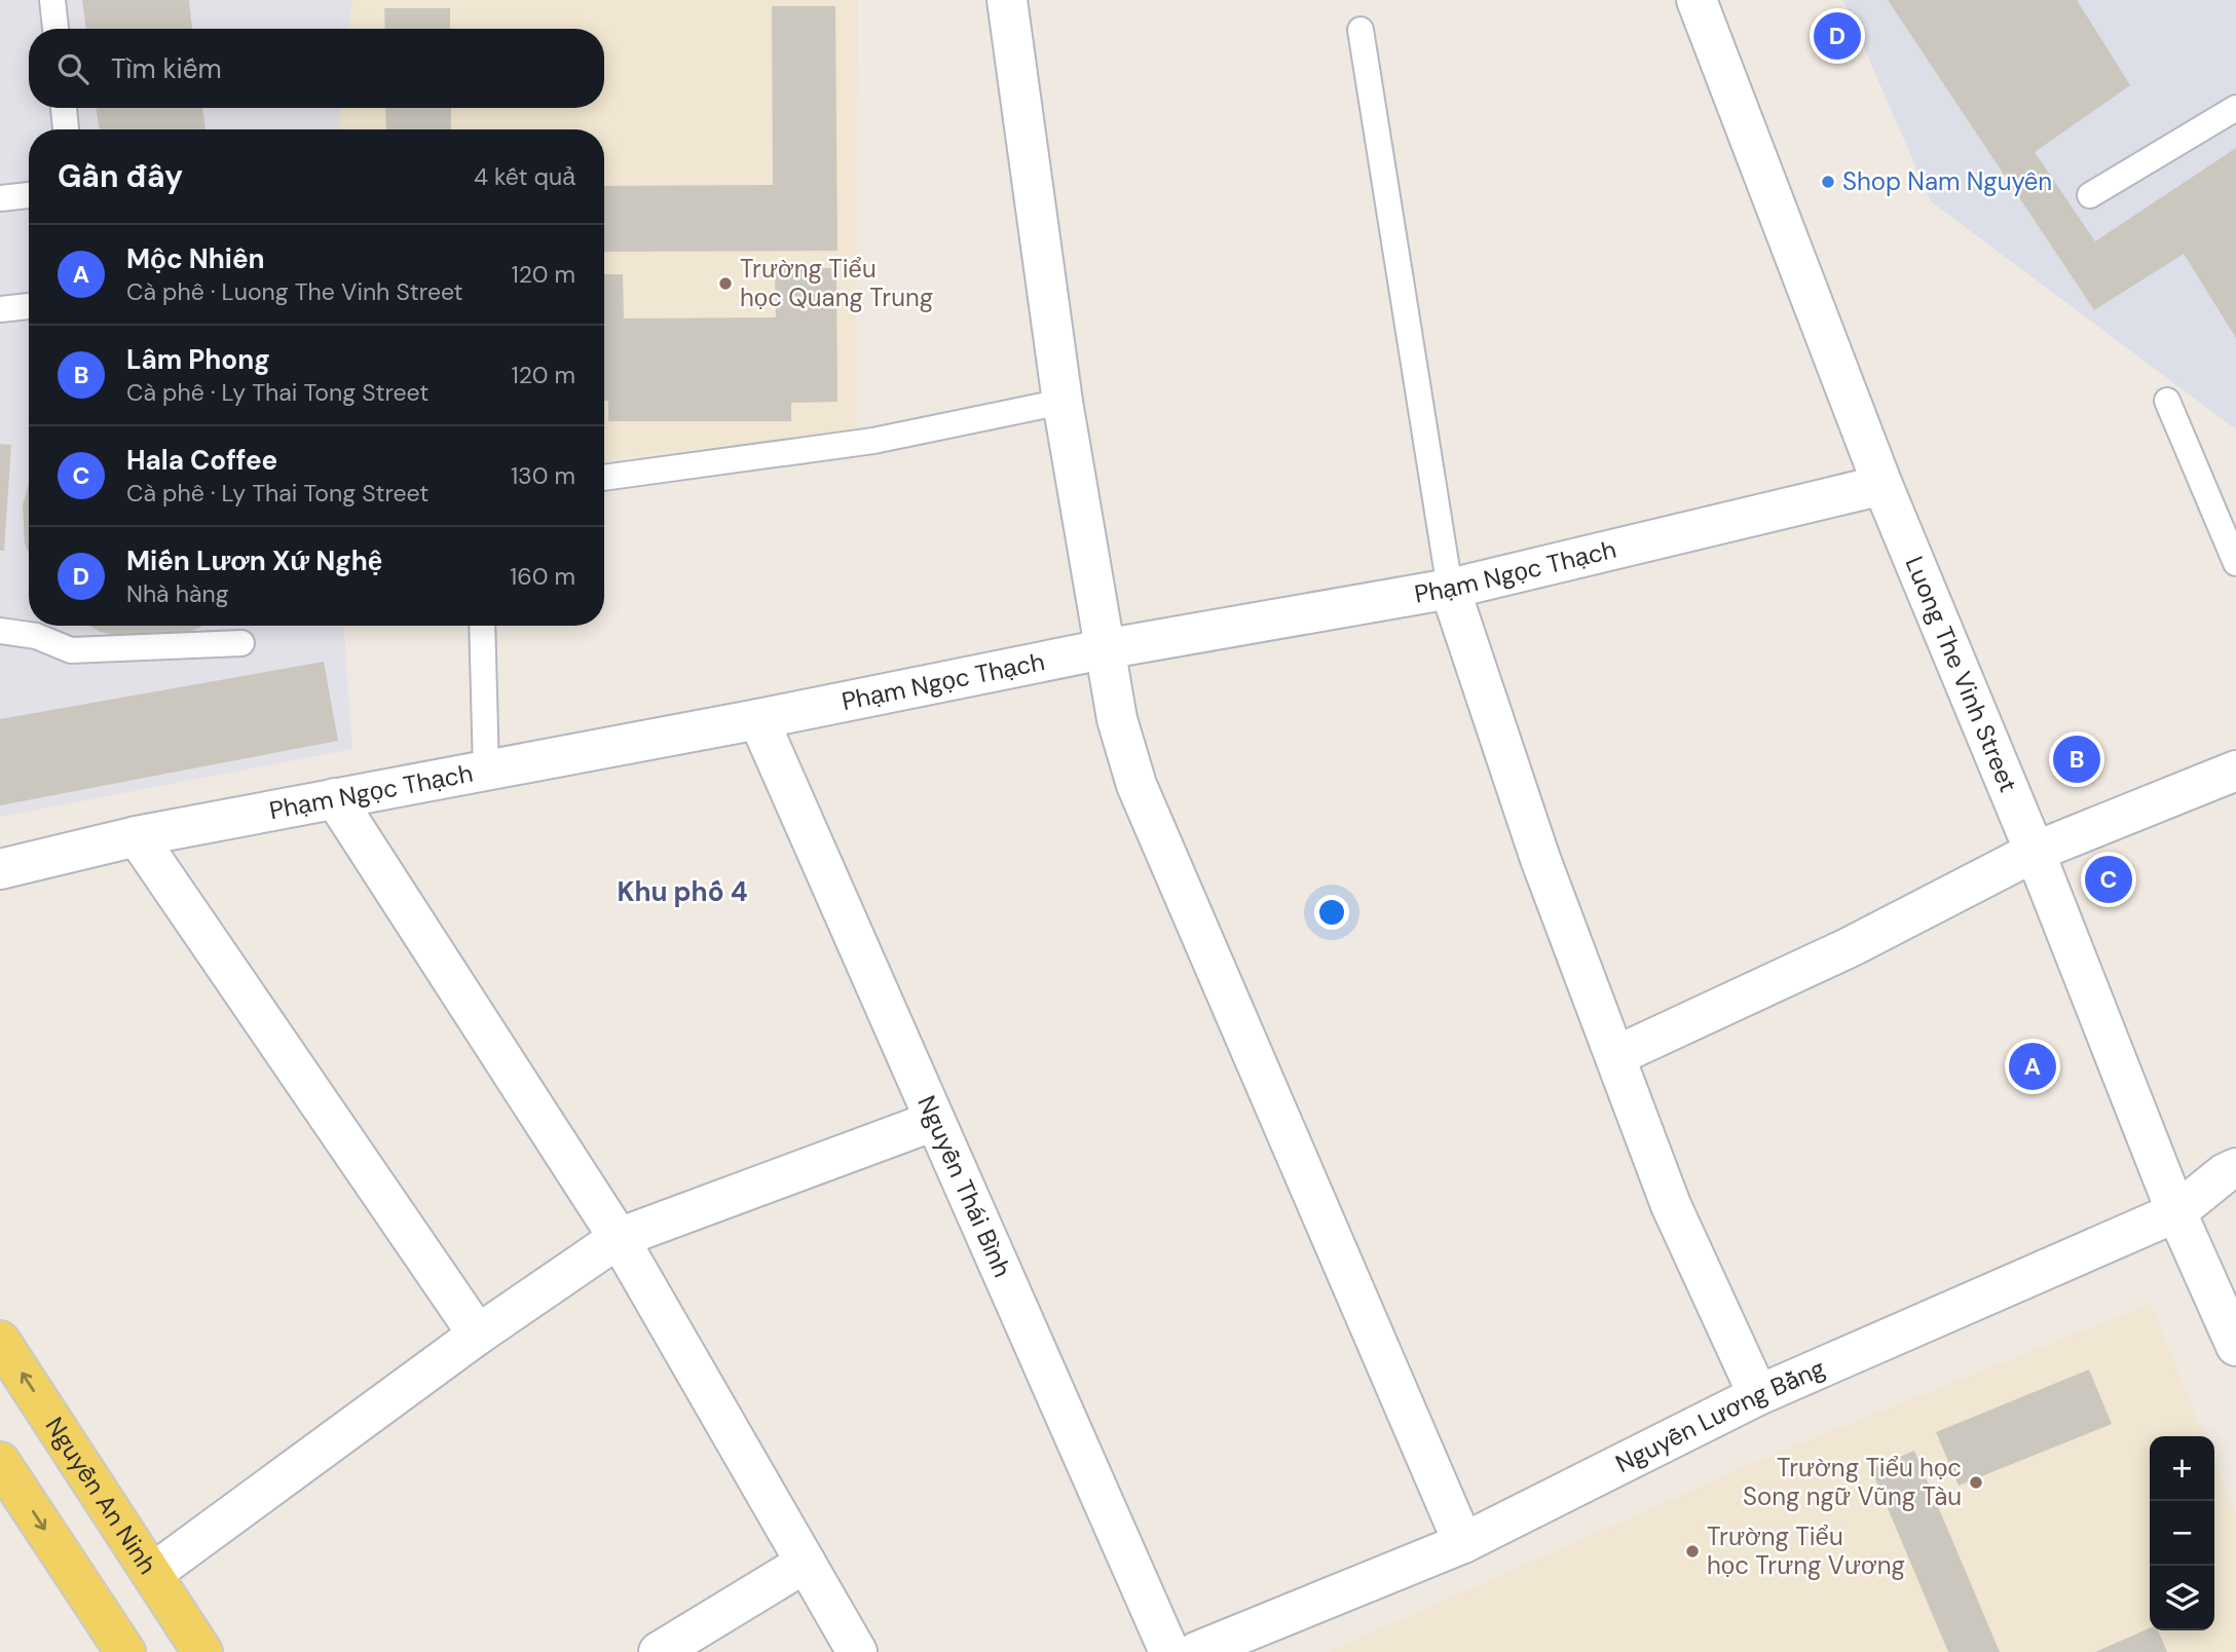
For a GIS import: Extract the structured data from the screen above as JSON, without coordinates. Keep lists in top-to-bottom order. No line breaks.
{"streets":{"main road":["Nguyễn An Ninh"],"street":["Phạm Ngọc Thạch","Luong The Vinh Street","Nguyễn Thái Bình","Nguyễn Lương Bằng"]},"crossings":[["Phạm Ngọc Thạch","Luong The Vinh Street"],["Phạm Ngọc Thạch","Nguyễn Thái Bình"],["Luong The Vinh Street","Nguyễn Lương Bằng"]],"districts":["Khu phố 4"],"places":["Shop Nam Nguyên","Trường Tiểu học Quang Trung","Trường Tiểu học Song ngữ Vũng Tàu","Trường Tiểu học Trưng Vương"],"page":{"pins":["D","B","C","A"],"search":"Tìm kiếm","heading":["Gần đây","4 kết quả"],"list":[{"mark":"A","name":"Mộc Nhiên","note":"Cà phê · Luong The Vinh Street","value":"120 m"},{"mark":"B","name":"Lâm Phong","note":"Cà phê · Ly Thai Tong Street","value":"120 m"},{"mark":"C","name":"Hala Coffee","note":"Cà phê · Ly Thai Tong Street","value":"130 m"},{"mark":"D","name":"Miến Lươn Xứ Nghệ","note":"Nhà hàng","value":"160 m"}],"map_buttons":["+","−"]}}
